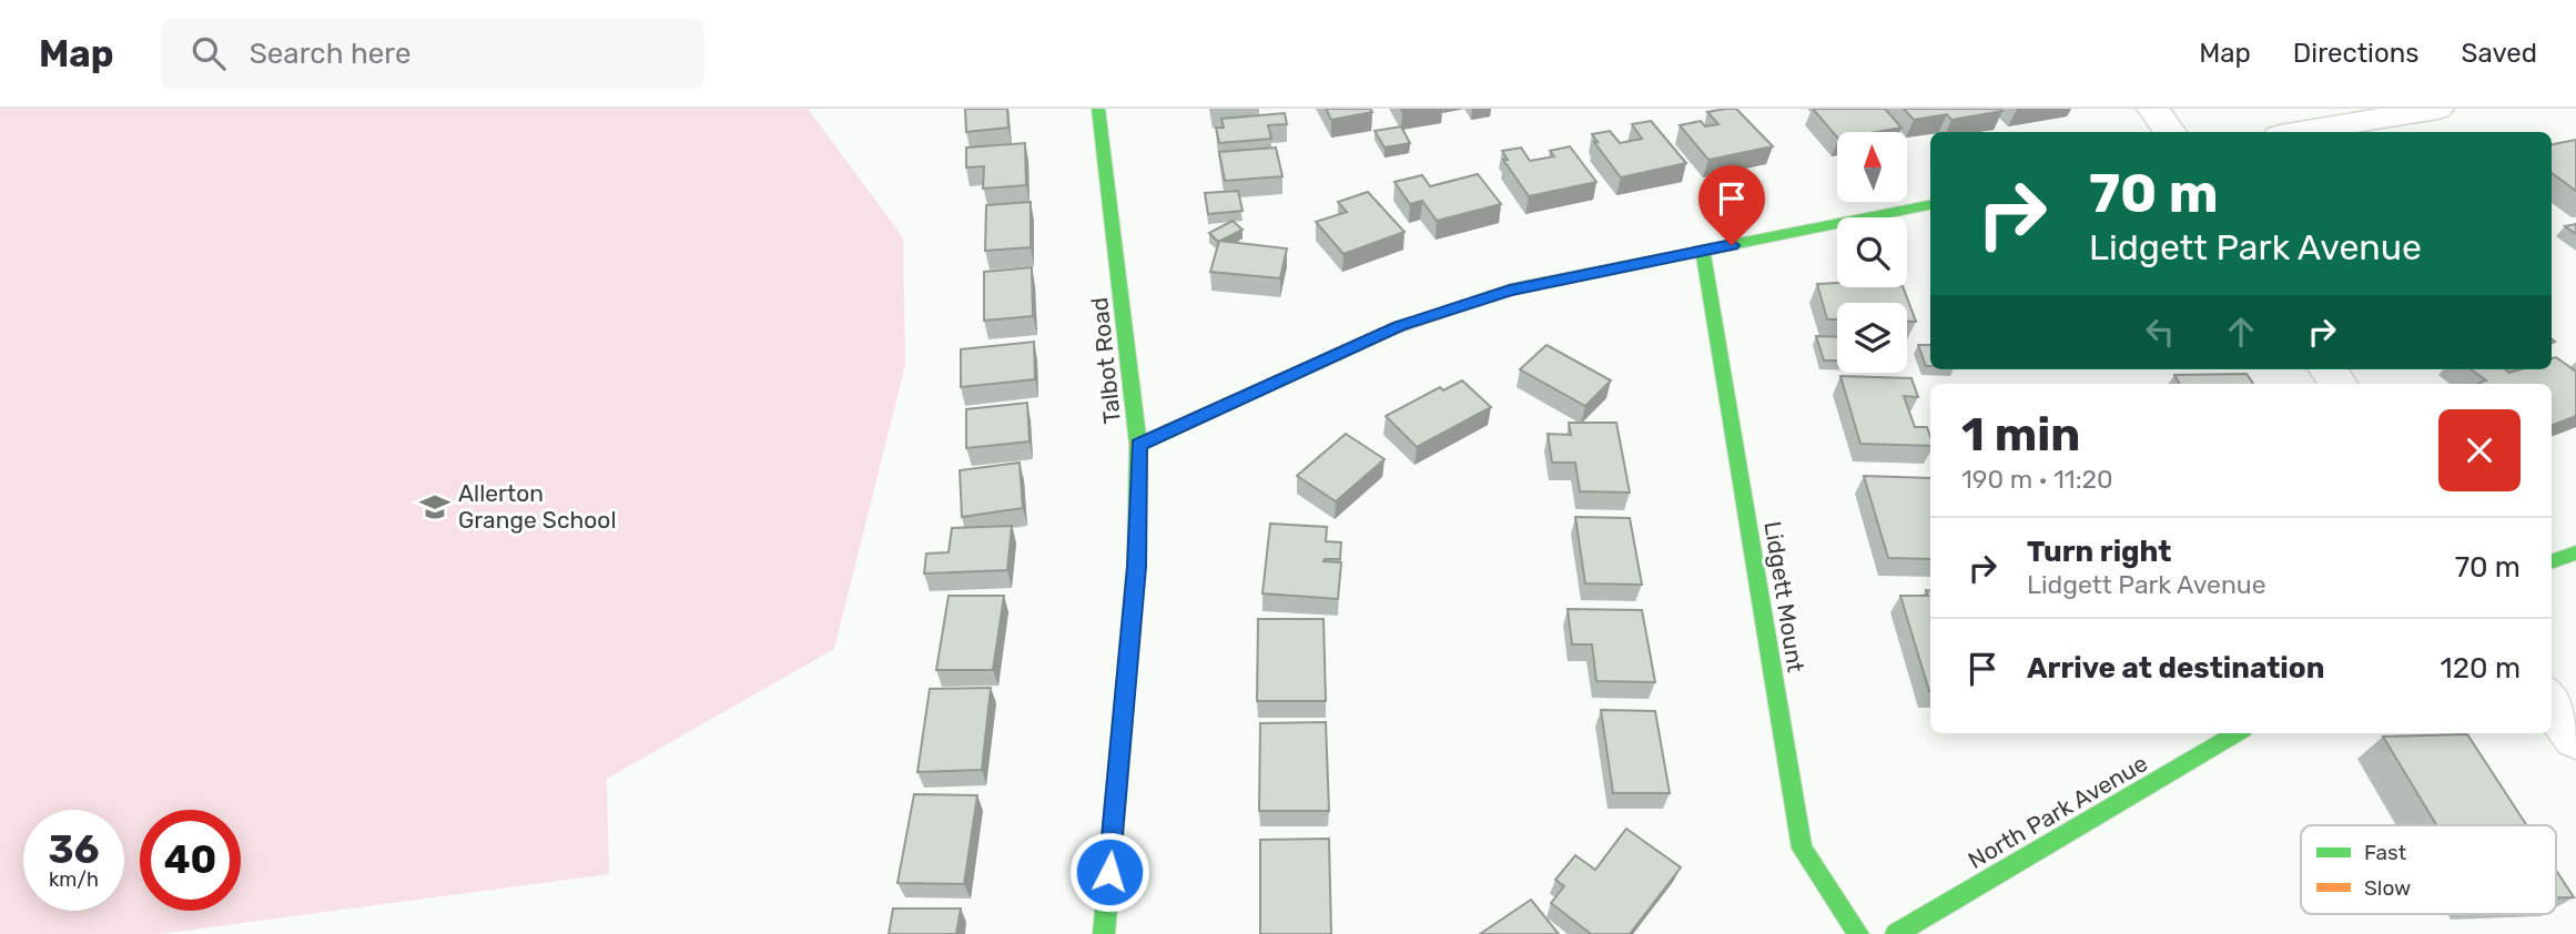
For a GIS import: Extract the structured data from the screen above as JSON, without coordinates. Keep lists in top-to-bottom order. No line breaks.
{"streets":{"street":["Talbot Road","Lidgett Mount","North Park Avenue"]},"places":{"school or university":["Allerton Grange School"]},"legend":["Fast","Slow"],"north":"top","page":{"header":"Map","search":"Search here","nav":["Map","Directions","Saved"],"turn":["70 m","Lidgett Park Avenue"],"heading":["1 min","190 m · 11:20"],"list":[{"name":"Turn right","note":"Lidgett Park Avenue","value":"70 m"},{"name":"Arrive at destination","value":"120 m"}],"speed":"36 km/h","limit":"40"}}
